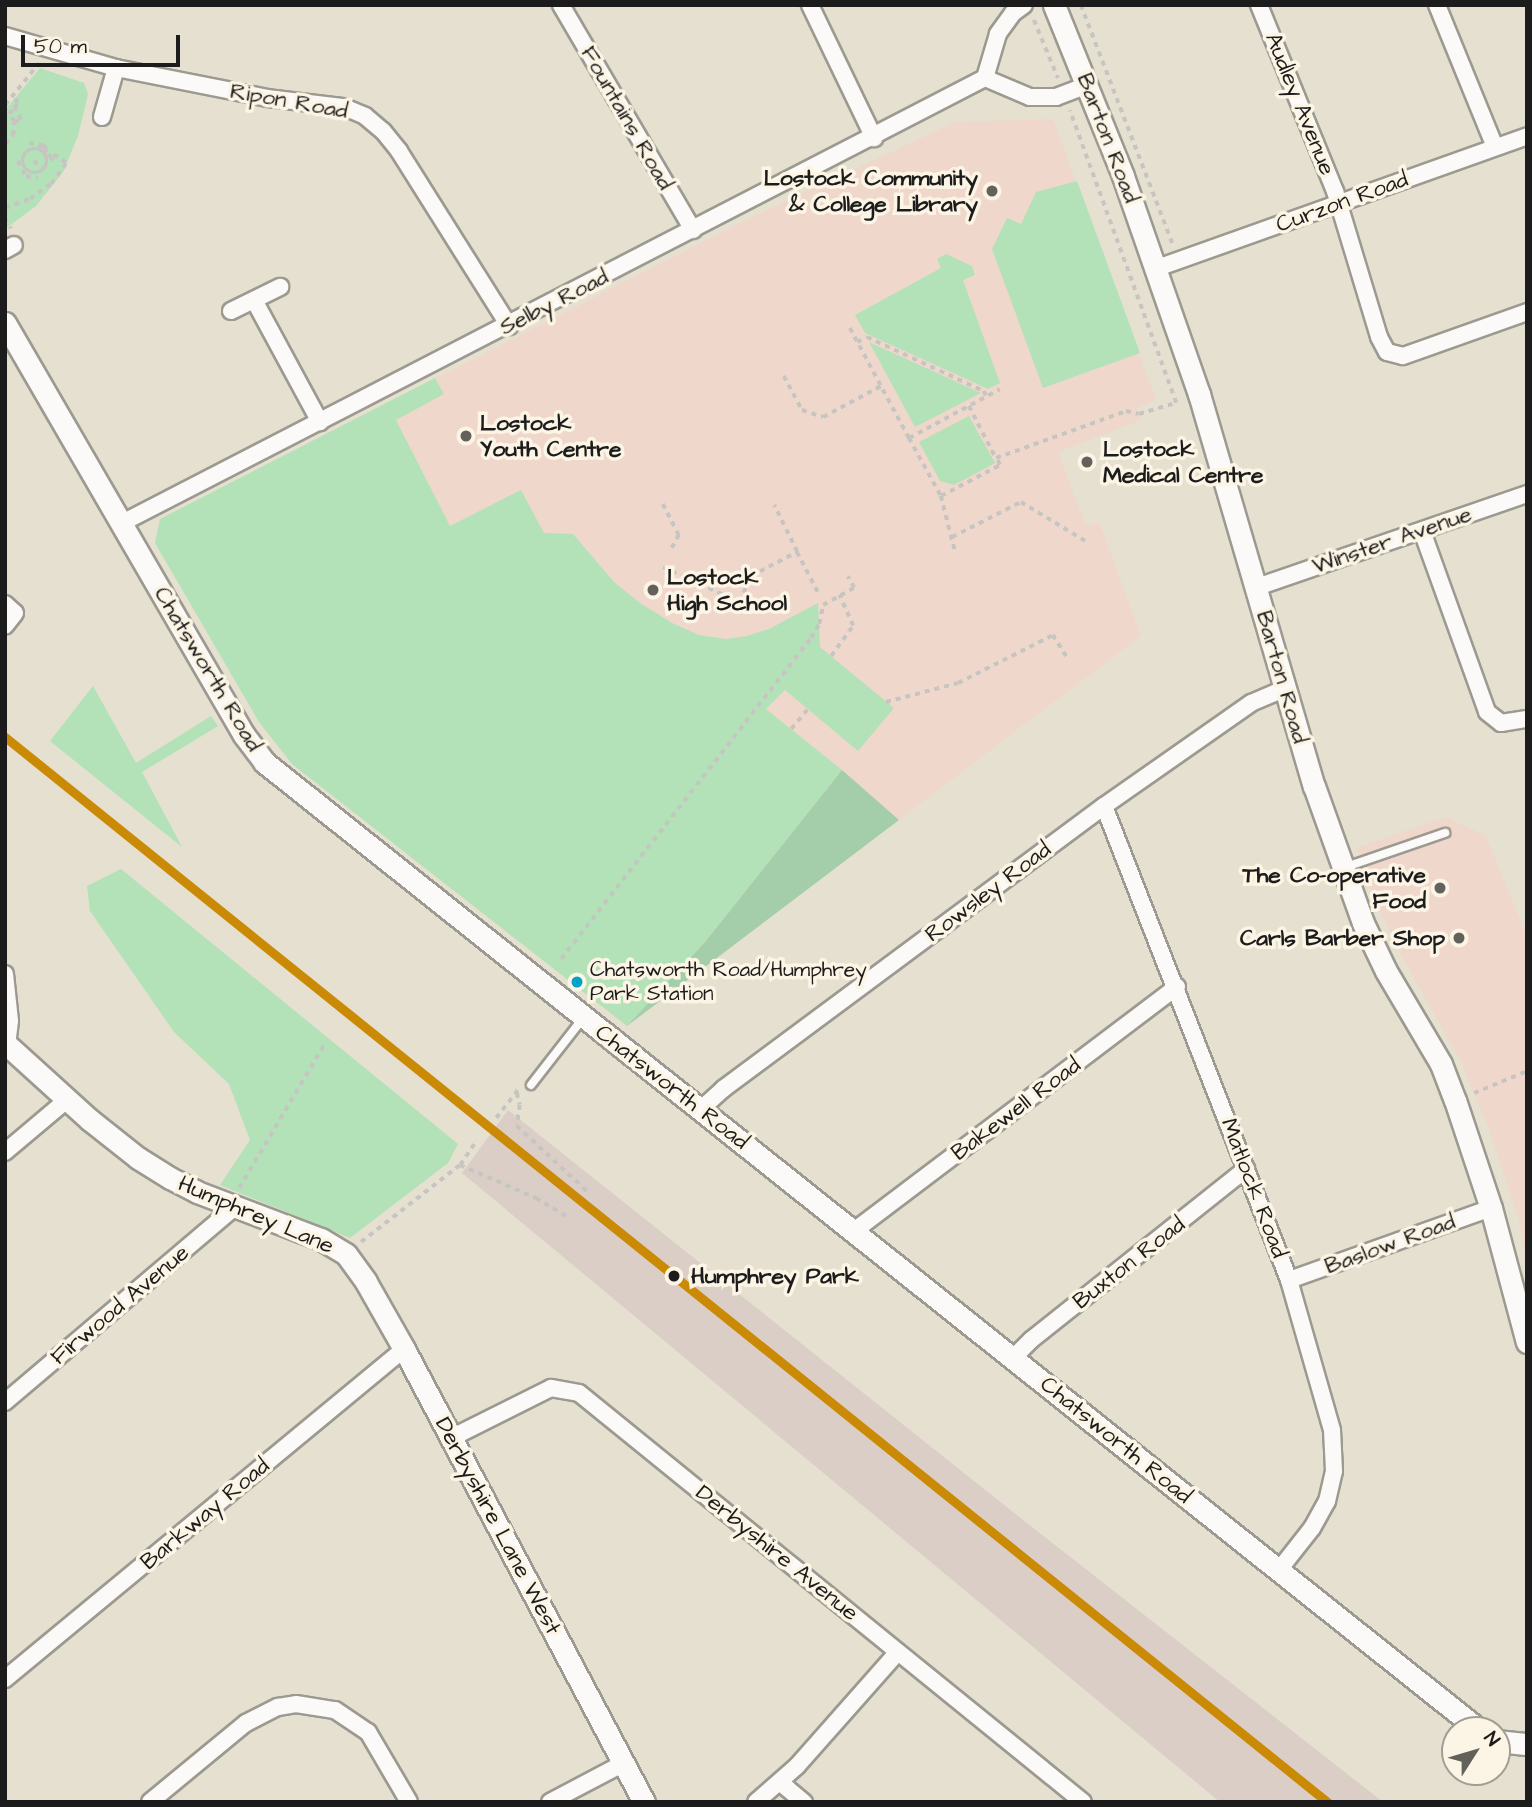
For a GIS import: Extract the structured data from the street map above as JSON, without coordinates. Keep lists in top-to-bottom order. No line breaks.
{"streets":{"street":["Ripon Road","Audley Avenue","Fountains Road","Barton Road","Curzon Road","Selby Road","Winster Avenue","Chatsworth Road","Rowsley Road","Bakewell Road","Matlock Road","Humphrey Lane","Baslow Road","Buxton Road","Firwood Avenue","Barkway Road","Derbyshire Lane West","Derbyshire Avenue"]},"crossings":[["Ripon Road","Selby Road"],["Audley Avenue","Curzon Road"],["Fountains Road","Selby Road"],["Barton Road","Curzon Road"],["Barton Road","Winster Avenue"],["Barton Road","Rowsley Road"],["Barton Road","Baslow Road"],["Selby Road","Chatsworth Road"],["Chatsworth Road","Rowsley Road"],["Chatsworth Road","Bakewell Road"],["Chatsworth Road","Matlock Road"],["Chatsworth Road","Buxton Road"],["Rowsley Road","Matlock Road"],["Bakewell Road","Matlock Road"],["Matlock Road","Baslow Road"],["Matlock Road","Buxton Road"],["Humphrey Lane","Firwood Avenue"],["Humphrey Lane","Derbyshire Lane West"],["Barkway Road","Derbyshire Lane West"],["Derbyshire Lane West","Derbyshire Avenue"]],"places":["Lostock Community & College Library","Lostock Youth Centre","Lostock Medical Centre","Lostock High School","The Co-operative Food","Carls Barber Shop","Chatsworth Road/Humphrey Park Station","Humphrey Park"],"scale_bar":"50 m","north":"top right"}
